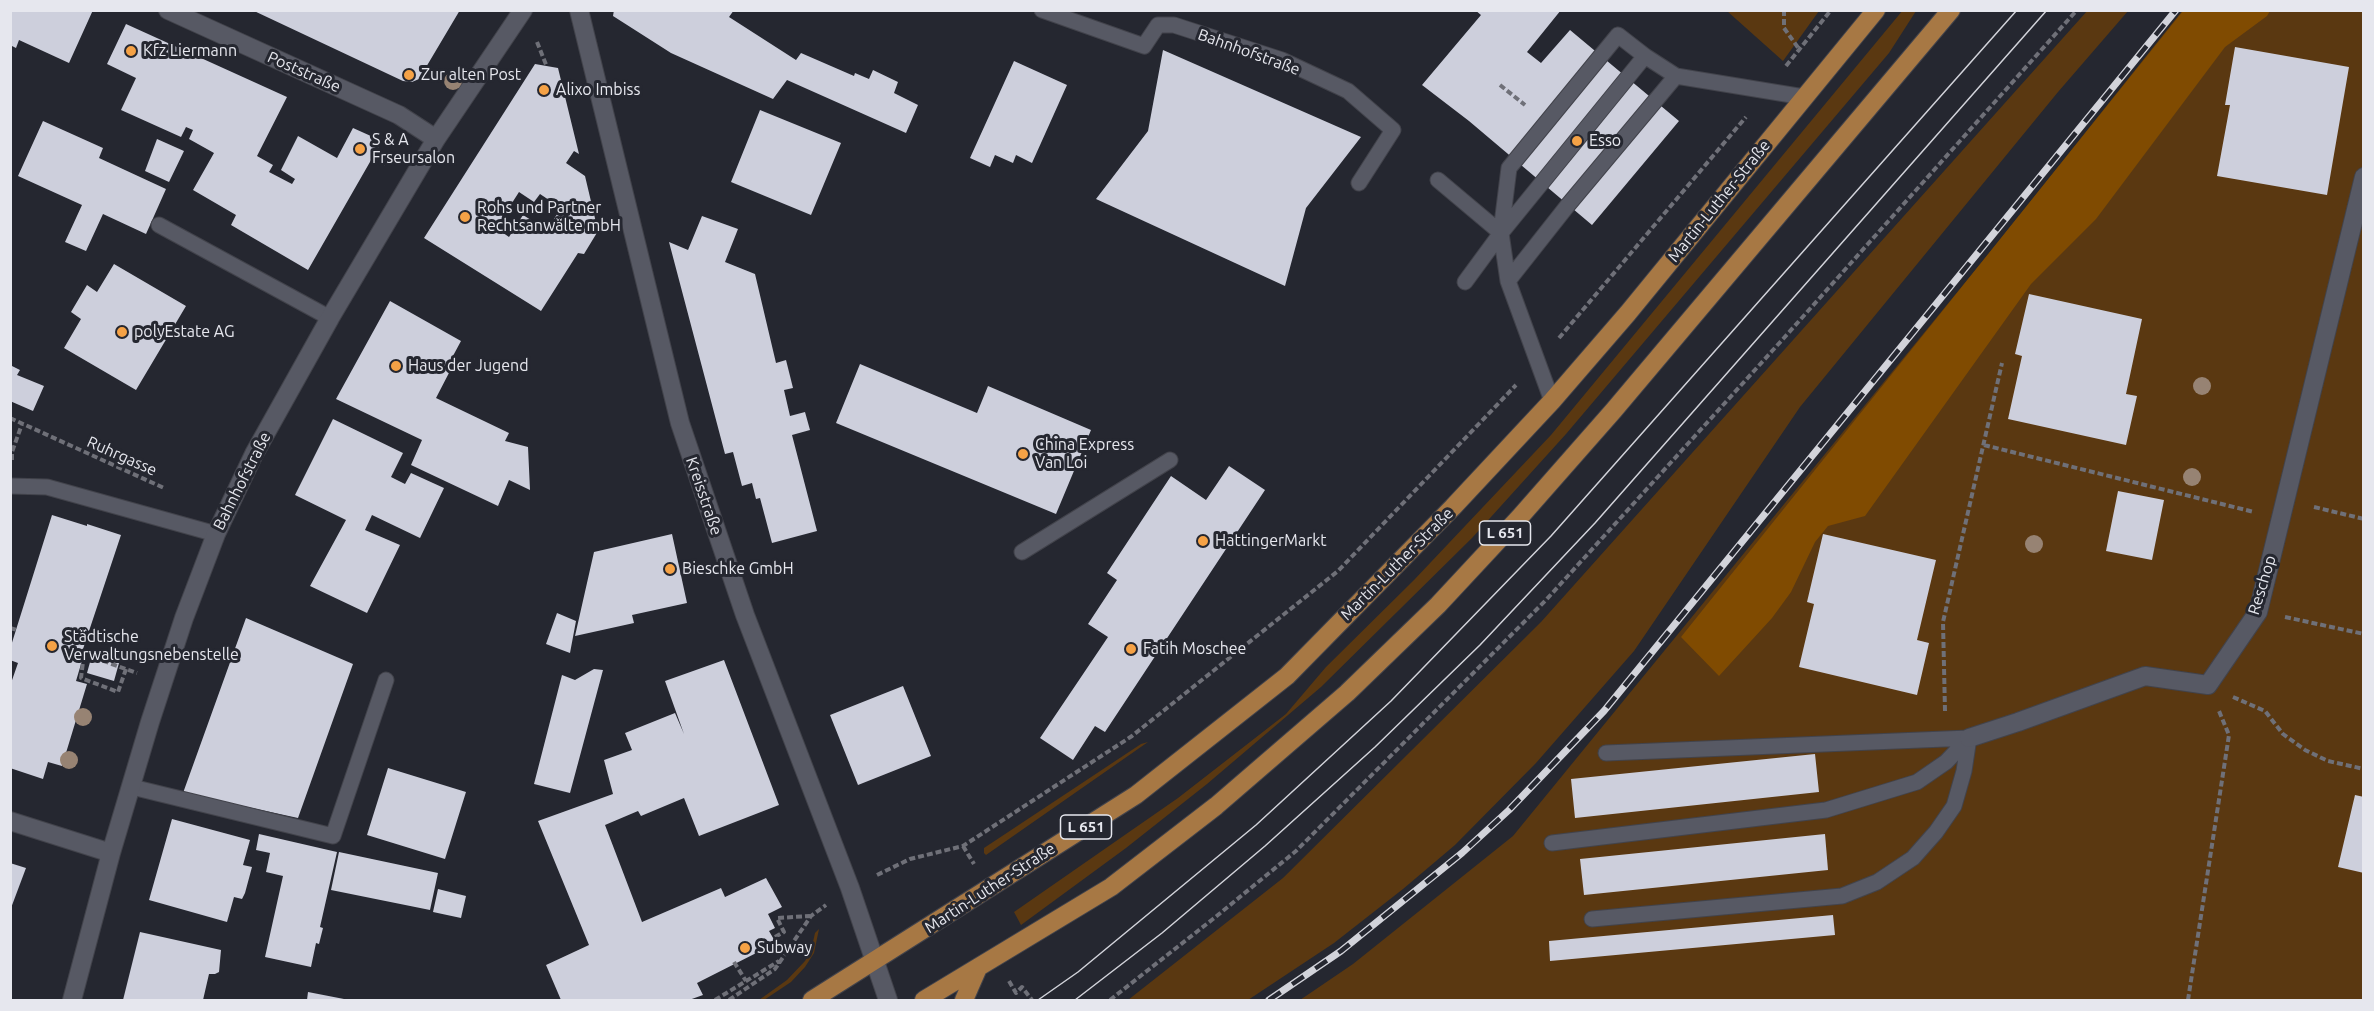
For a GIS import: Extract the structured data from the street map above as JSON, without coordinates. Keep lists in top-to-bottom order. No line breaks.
{"streets":{"main road":["Martin-Luther-Straße","L 651"],"street":["Bahnhofstraße","Poststraße","Kreisstraße","Reschop"],"path":["Ruhrgasse"]},"crossings":[["Bahnhofstraße","Poststraße"],["Martin-Luther-Straße","Kreisstraße"]],"places":["Kfz Liermann","Zur alten Post","Alixo Imbiss","Esso","S & A Frseursalon","Rohs und Partner Rechtsanwälte mbH","polyEstate AG","Haus der Jugend","China Express Van Loi","HattingerMarkt","Bieschke GmbH","Städtische Verwaltungsnebenstelle","Fatih Moschee","Subway"]}
